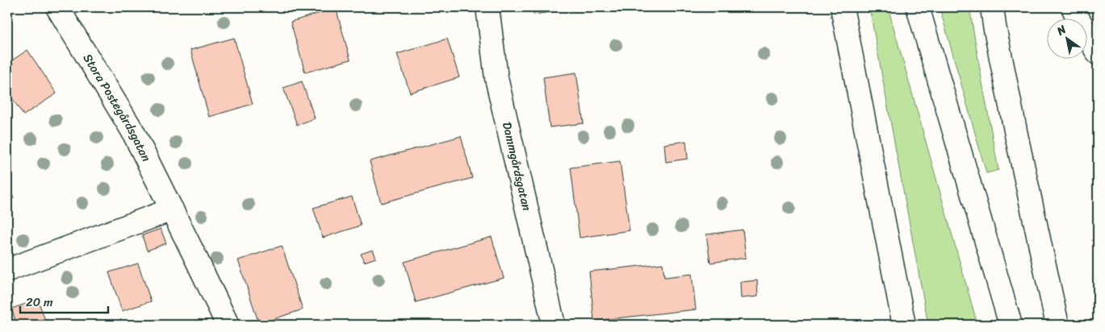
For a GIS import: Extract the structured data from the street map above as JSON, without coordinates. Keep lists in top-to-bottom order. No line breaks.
{"streets":{"main road":["Stora Postegårdsgatan","Dammgårdsgatan"]},"scale_bar":"20 m","north":"top left"}
